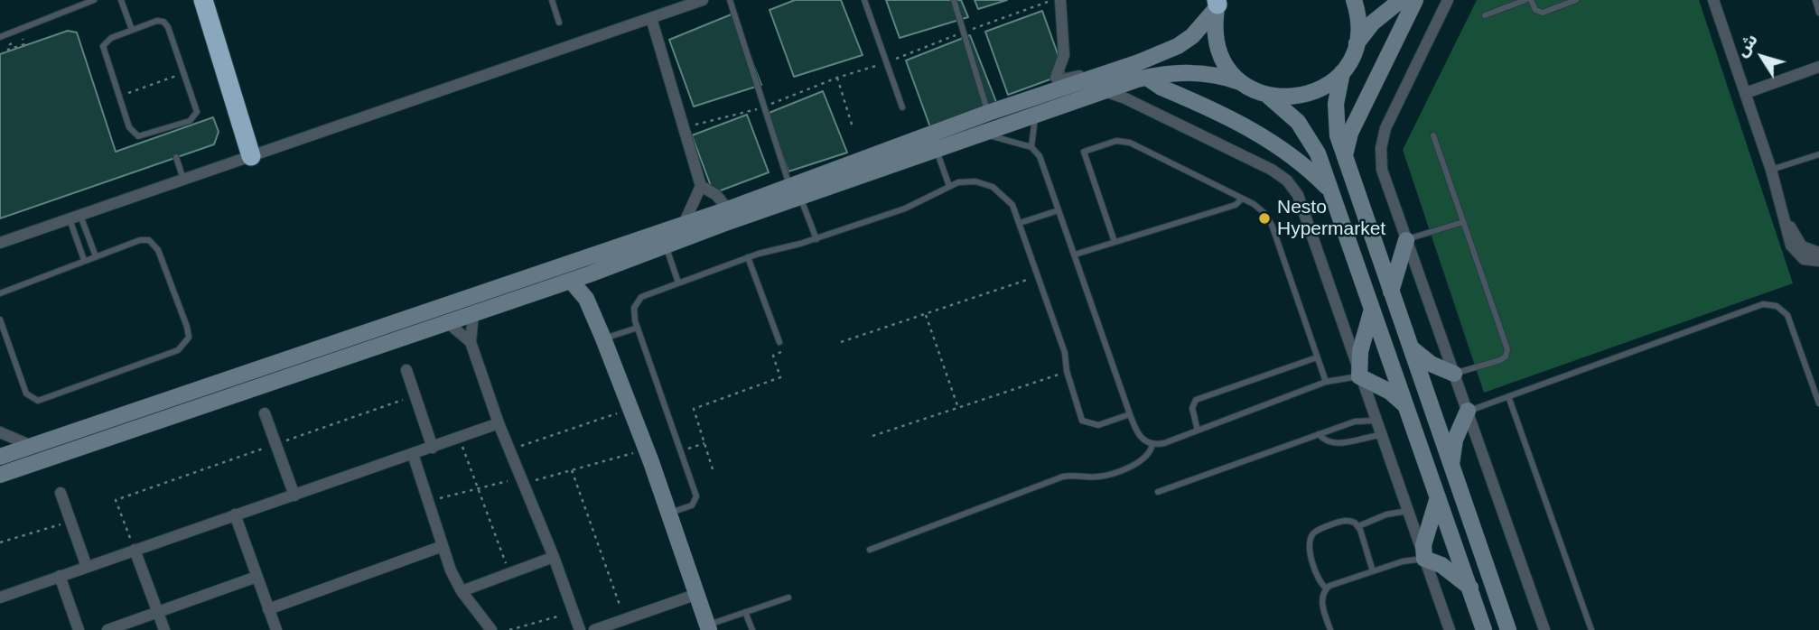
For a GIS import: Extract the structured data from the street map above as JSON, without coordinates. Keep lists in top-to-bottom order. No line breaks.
{"places":["Nesto Hypermarket"],"north":"top left"}
